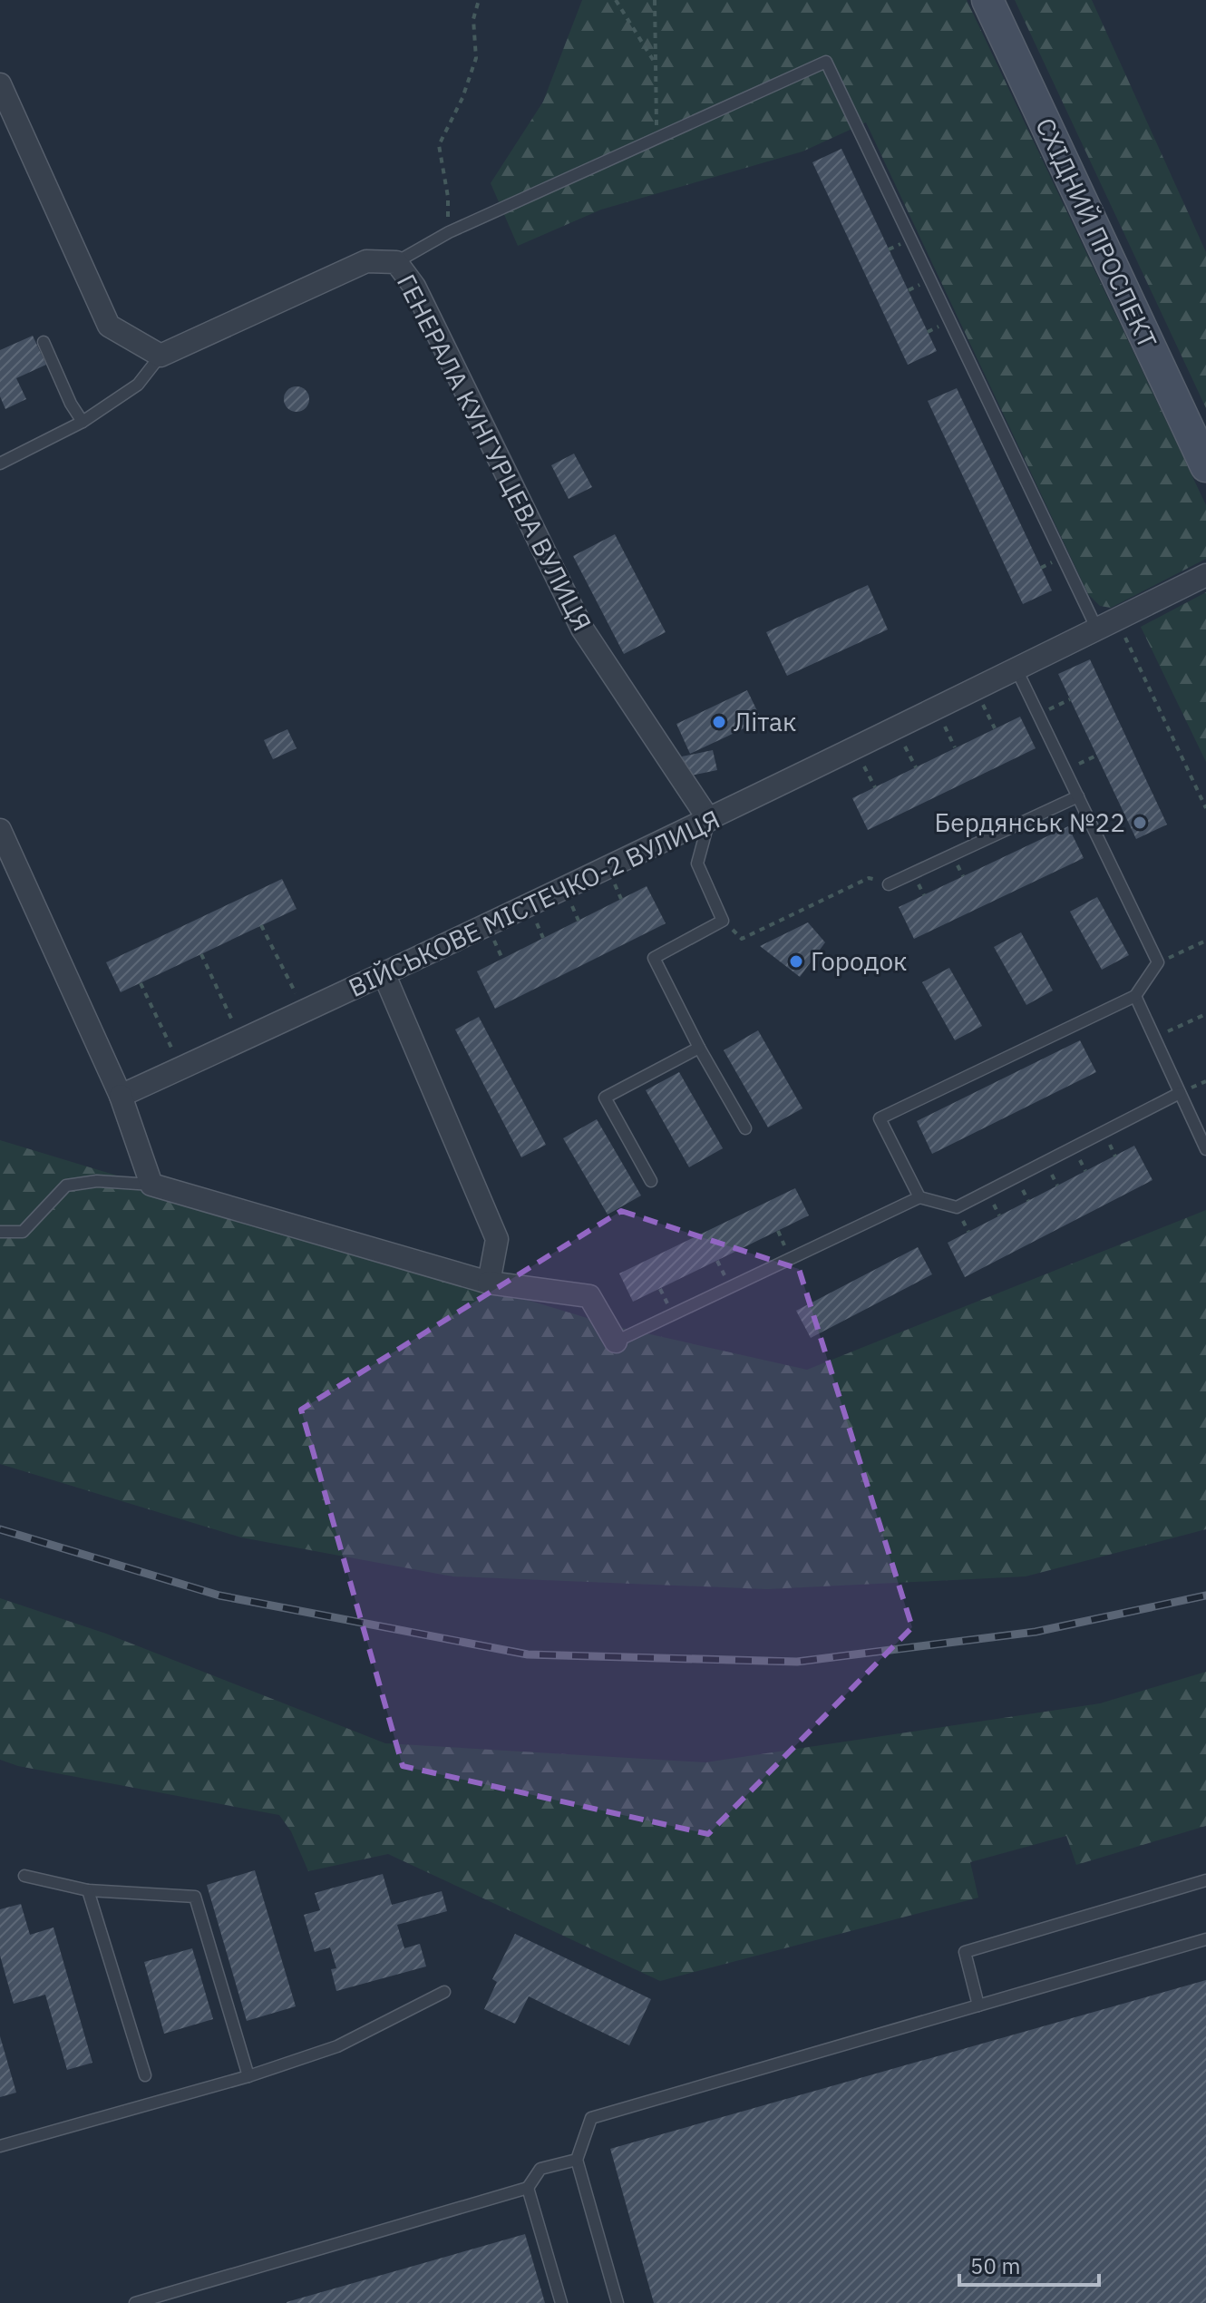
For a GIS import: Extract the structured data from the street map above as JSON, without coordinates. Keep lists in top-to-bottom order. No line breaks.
{"streets":{"main road":["СХІДНИЙ ПРОСПЕКТ"],"street":["ГЕНЕРАЛА КУНГУРЦЕВА ВУЛИЦЯ","ВІЙСЬКОВЕ МІСТЕЧКО-2 ВУЛИЦЯ"]},"crossings":[["ГЕНЕРАЛА КУНГУРЦЕВА ВУЛИЦЯ","ВІЙСЬКОВЕ МІСТЕЧКО-2 ВУЛИЦЯ"]],"places":["Літак","Бердянськ №22","Городок"],"scale_bar":"50 m"}
